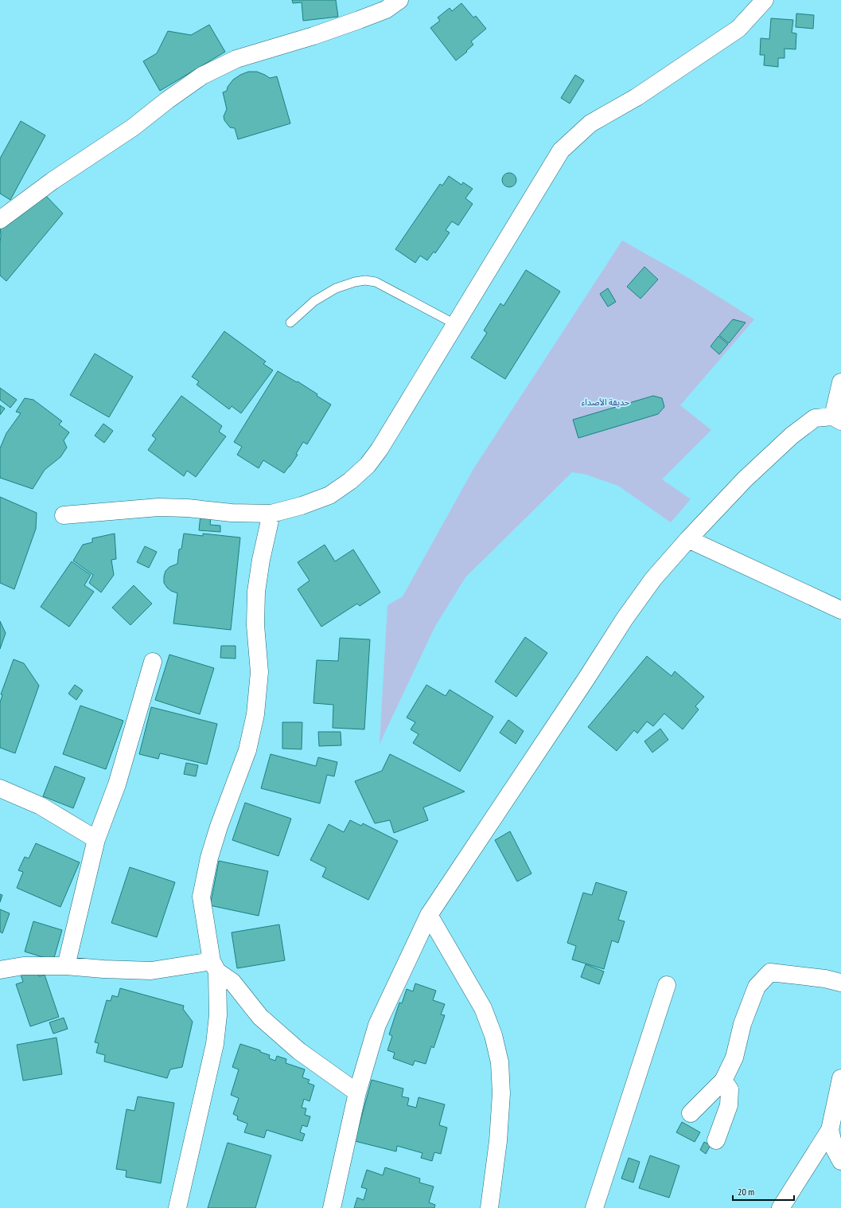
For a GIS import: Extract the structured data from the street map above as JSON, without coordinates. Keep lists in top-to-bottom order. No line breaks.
{"parks":["حديقة الأصداء"],"scale_bar":"20 m"}
